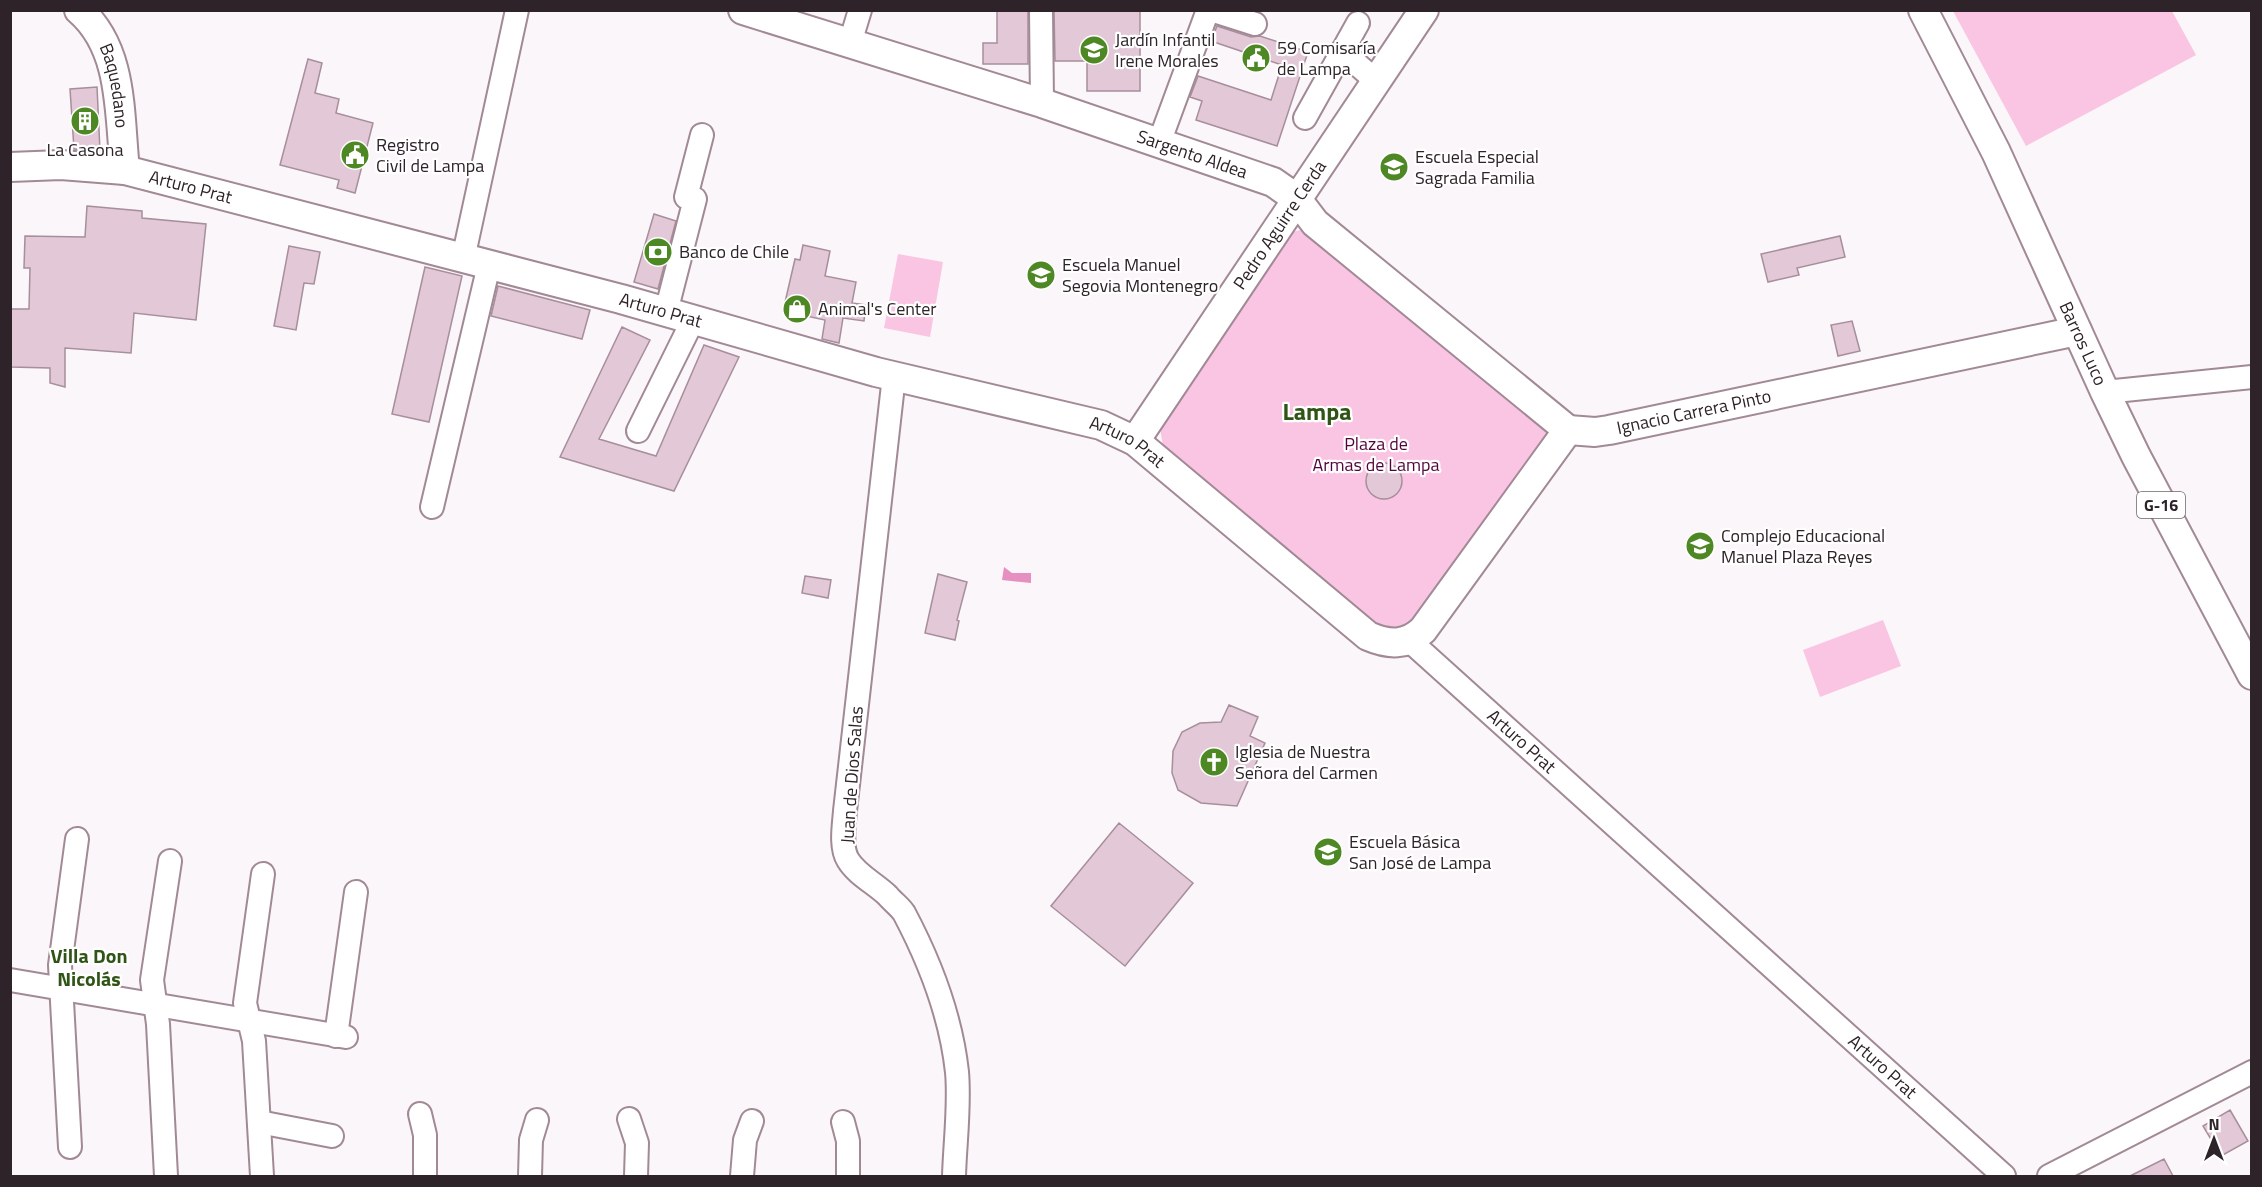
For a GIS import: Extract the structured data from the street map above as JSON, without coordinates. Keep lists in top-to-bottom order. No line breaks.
{"streets":{"main road":["Baquedano","Sargento Aldea","Arturo Prat","Pedro Aguirre Cerda","Barros Luco","Ignacio Carrera Pinto","G-16"],"street":["Juan de Dios Salas"]},"crossings":[["Baquedano","Arturo Prat"],["Sargento Aldea","Pedro Aguirre Cerda"],["Sargento Aldea","Ignacio Carrera Pinto"],["Arturo Prat","Pedro Aguirre Cerda"],["Arturo Prat","Juan de Dios Salas"],["Barros Luco","Ignacio Carrera Pinto"]],"districts":["Lampa","Villa Don Nicolás"],"parks":["Plaza de Armas de Lampa"],"places":{"school or university":["Jardín Infantil Irene Morales","Escuela Especial Sagrada Familia","Escuela Manuel Segovia Montenegro","Complejo Educacional Manuel Plaza Reyes","Escuela Básica San José de Lampa"],"public building":["59 Comisaría de Lampa","Registro Civil de Lampa"],"building":["La Casona"],"bank":["Banco de Chile"],"shop":["Animal's Center"],"church":["Iglesia de Nuestra Señora del Carmen"]},"north":"top"}
